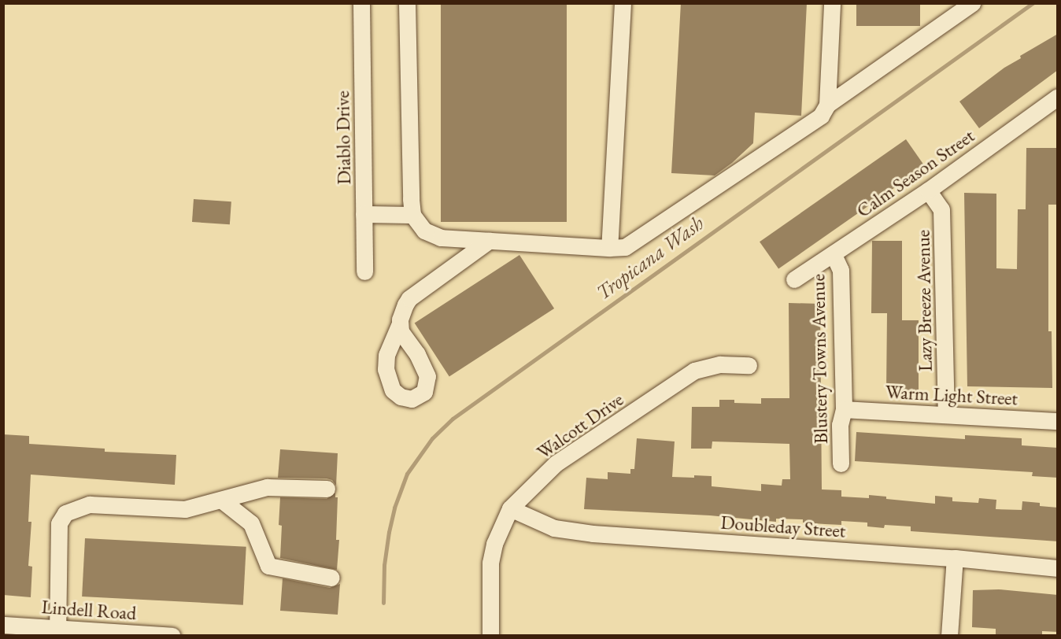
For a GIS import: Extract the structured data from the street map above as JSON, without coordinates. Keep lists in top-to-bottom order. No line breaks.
{"streets":{"street":["Diablo Drive","Calm Season Street","Lazy Breeze Avenue","Blustery Towns Avenue","Warm Light Street","Walcott Drive","Doubleday Street","Lindell Road"]},"crossings":[["Calm Season Street","Lazy Breeze Avenue"],["Calm Season Street","Blustery Towns Avenue"],["Lazy Breeze Avenue","Warm Light Street"],["Blustery Towns Avenue","Warm Light Street"],["Walcott Drive","Doubleday Street"]],"water":["Tropicana Wash"]}
